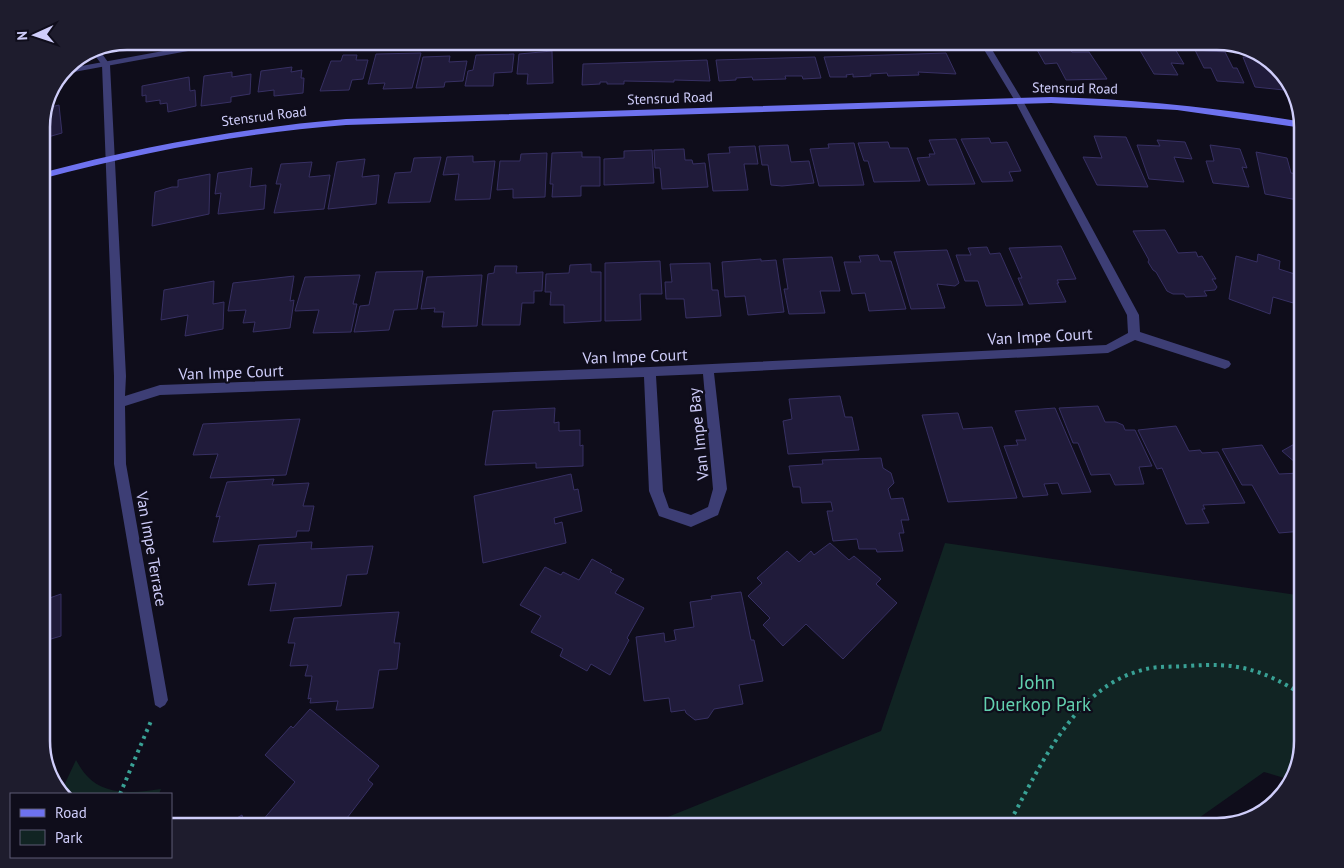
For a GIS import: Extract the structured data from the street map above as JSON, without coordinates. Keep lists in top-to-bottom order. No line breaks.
{"streets":{"street":["Stensrud Road","Van Impe Court","Van Impe Bay","Van Impe Terrace"]},"crossings":[["Van Impe Court","Van Impe Bay"],["Van Impe Court","Van Impe Terrace"]],"parks":["John Duerkop Park"],"legend":["Road","Park"],"north":"left"}
